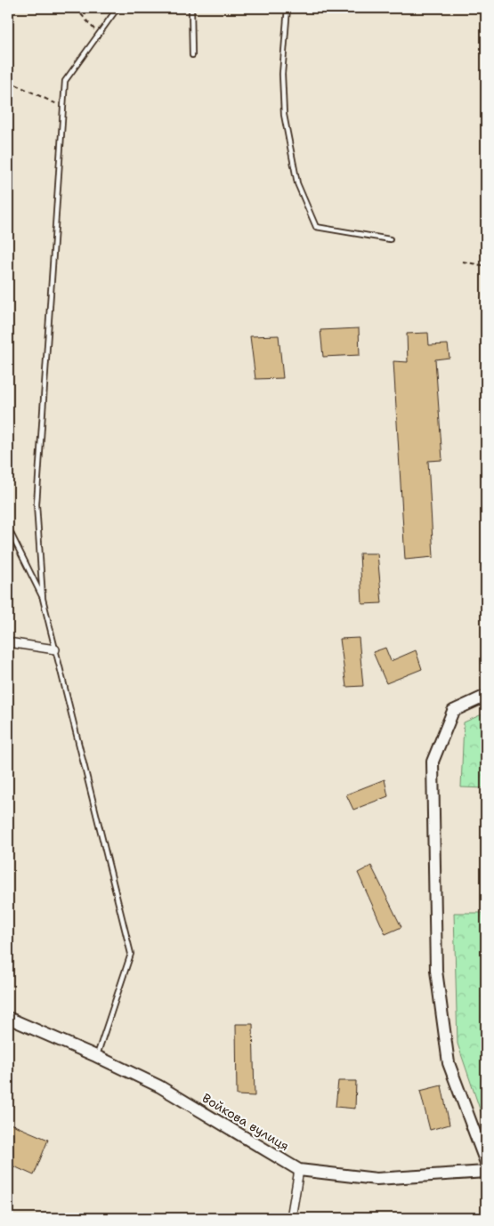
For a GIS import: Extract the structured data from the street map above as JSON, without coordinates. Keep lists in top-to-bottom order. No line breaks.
{"streets":{"street":["Войкова вулиця"]}}
